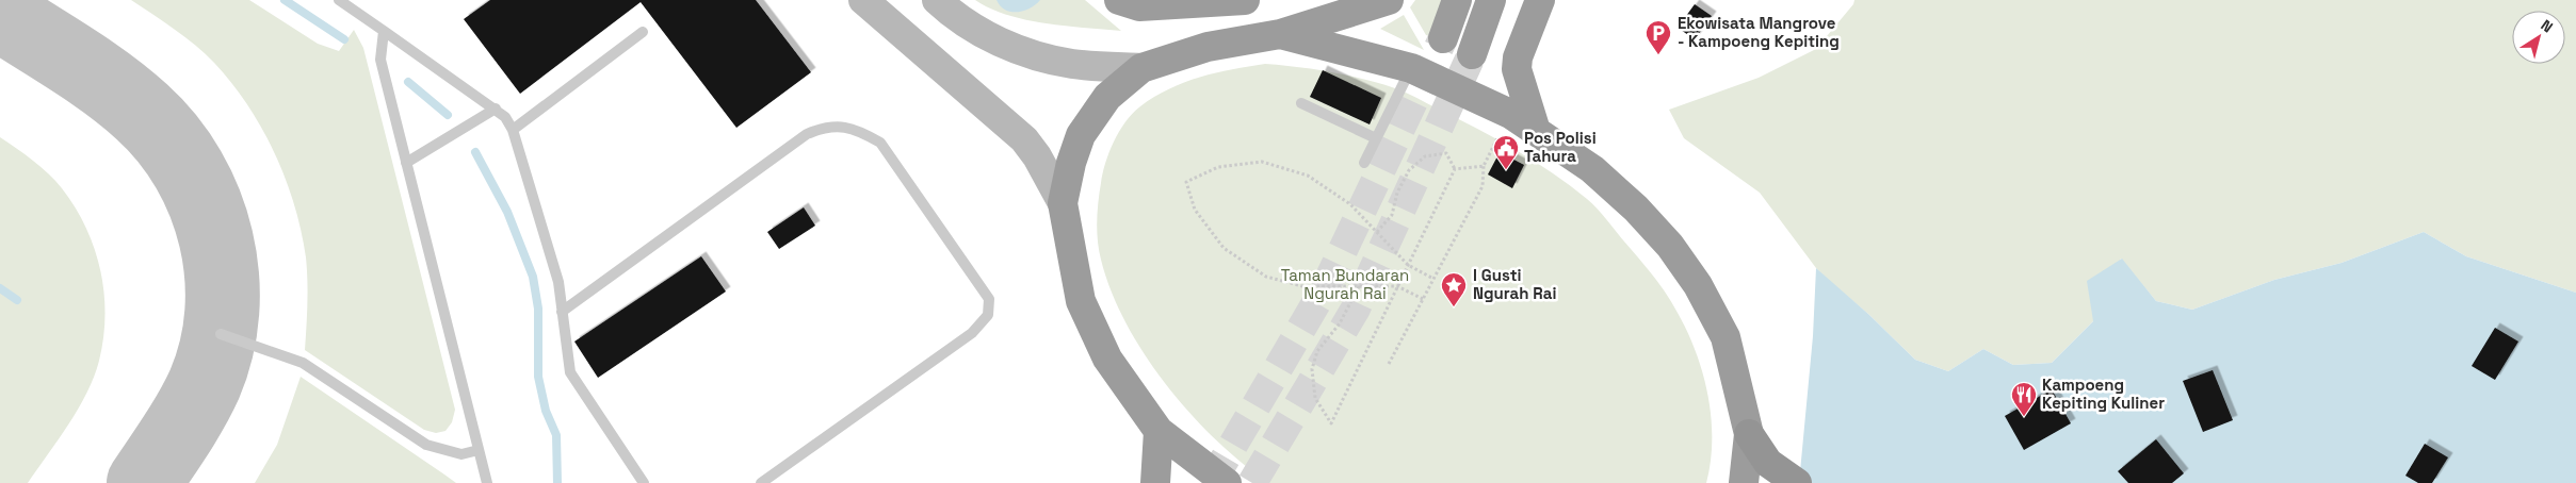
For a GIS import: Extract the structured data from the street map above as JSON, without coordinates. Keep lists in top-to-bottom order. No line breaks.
{"parks":["Taman Bundaran Ngurah Rai"],"places":{"parking":["Ekowisata Mangrove - Kampoeng Kepiting"],"public building":["Pos Polisi Tahura"],"place":["I Gusti Ngurah Rai"],"restaurant":["Kampoeng Kepiting Kuliner"]},"north":"top right"}
